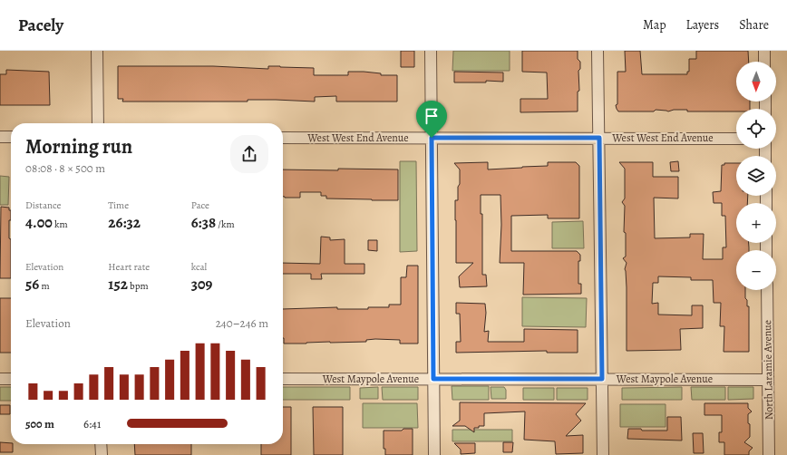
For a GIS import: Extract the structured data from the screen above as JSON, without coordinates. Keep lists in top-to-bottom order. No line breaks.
{"streets":{"street":["West West End Avenue","North Laramie Avenue","West Maypole Avenue"]},"crossings":[["North Laramie Avenue","West Maypole Avenue"]],"north":"bottom","page":{"header":"Pacely","nav":["Map","Layers","Share"],"map_buttons":["+","−"],"heading":["Morning run","08:08 · 8 × 500 m"],"stats":[["Distance","4.00 km"],["Time","26:32"],["Pace","6:38 /km"],["Elevation","56 m"],["Heart rate","152 bpm"],["kcal","309"]],"chart":["Elevation","240–246 m"],"list":[{"name":"500 m","note":"6:41"}]}}
